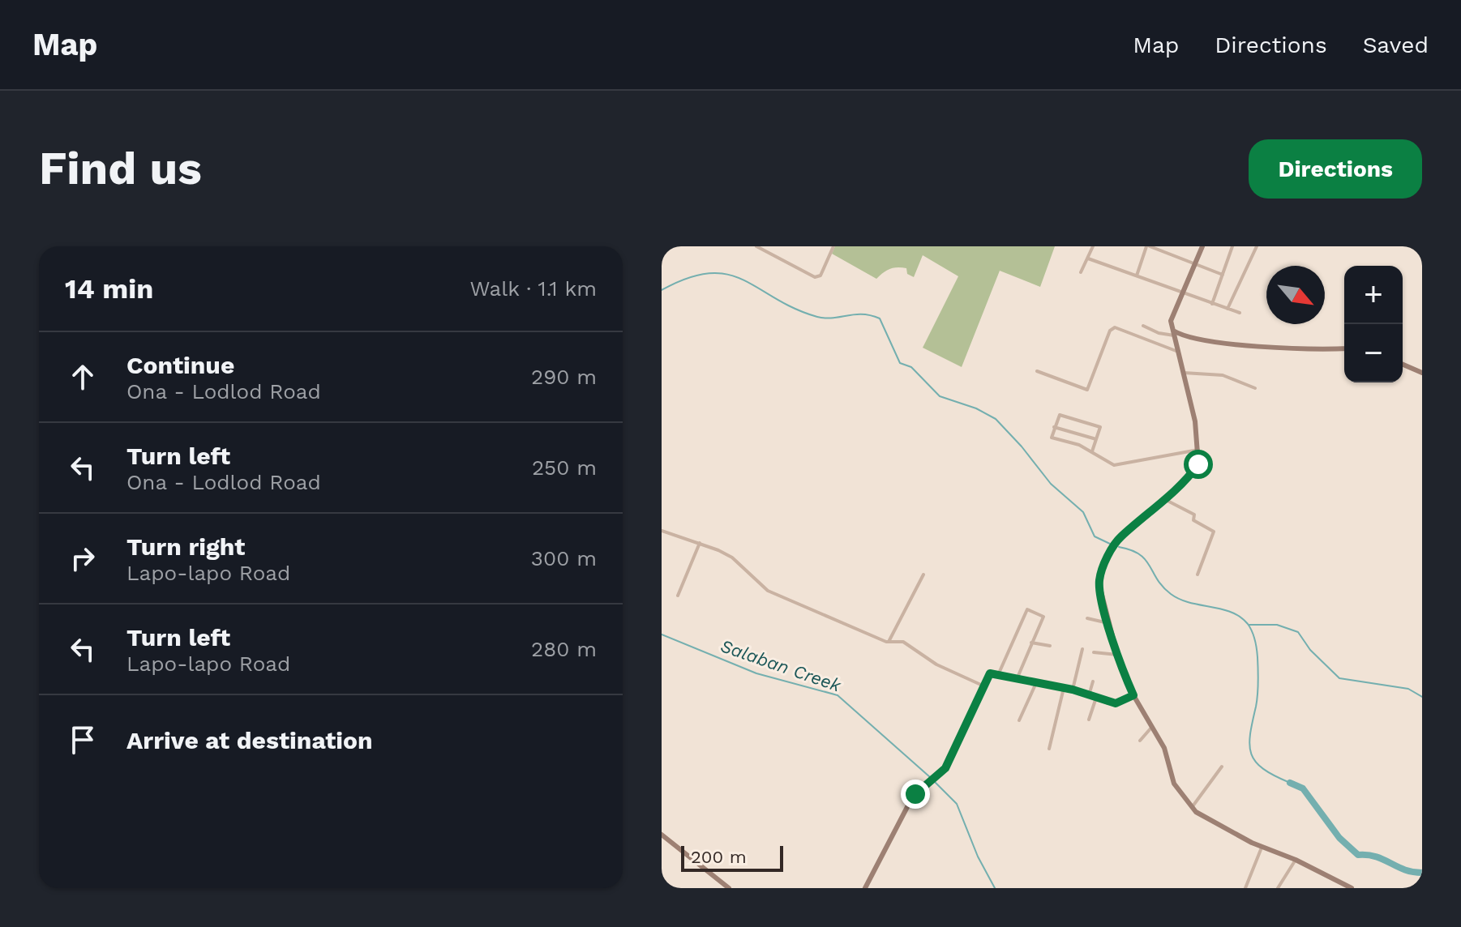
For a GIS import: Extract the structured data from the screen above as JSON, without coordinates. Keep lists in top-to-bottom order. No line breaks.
{"water":["Salaban Creek"],"scale_bar":"200 m","north":"bottom right","page":{"header":"Map","nav":["Map","Directions","Saved"],"buttons":"Directions","title":"Find us","heading":["14 min","Walk · 1.1 km"],"map_buttons":["+","−"],"list":[["Continue","Ona - Lodlod Road","290 m"],["Turn left","Ona - Lodlod Road","250 m"],["Turn right","Lapo-lapo Road","300 m"],["Turn left","Lapo-lapo Road","280 m"],"Arrive at destination"],"scale":"200 m"}}
